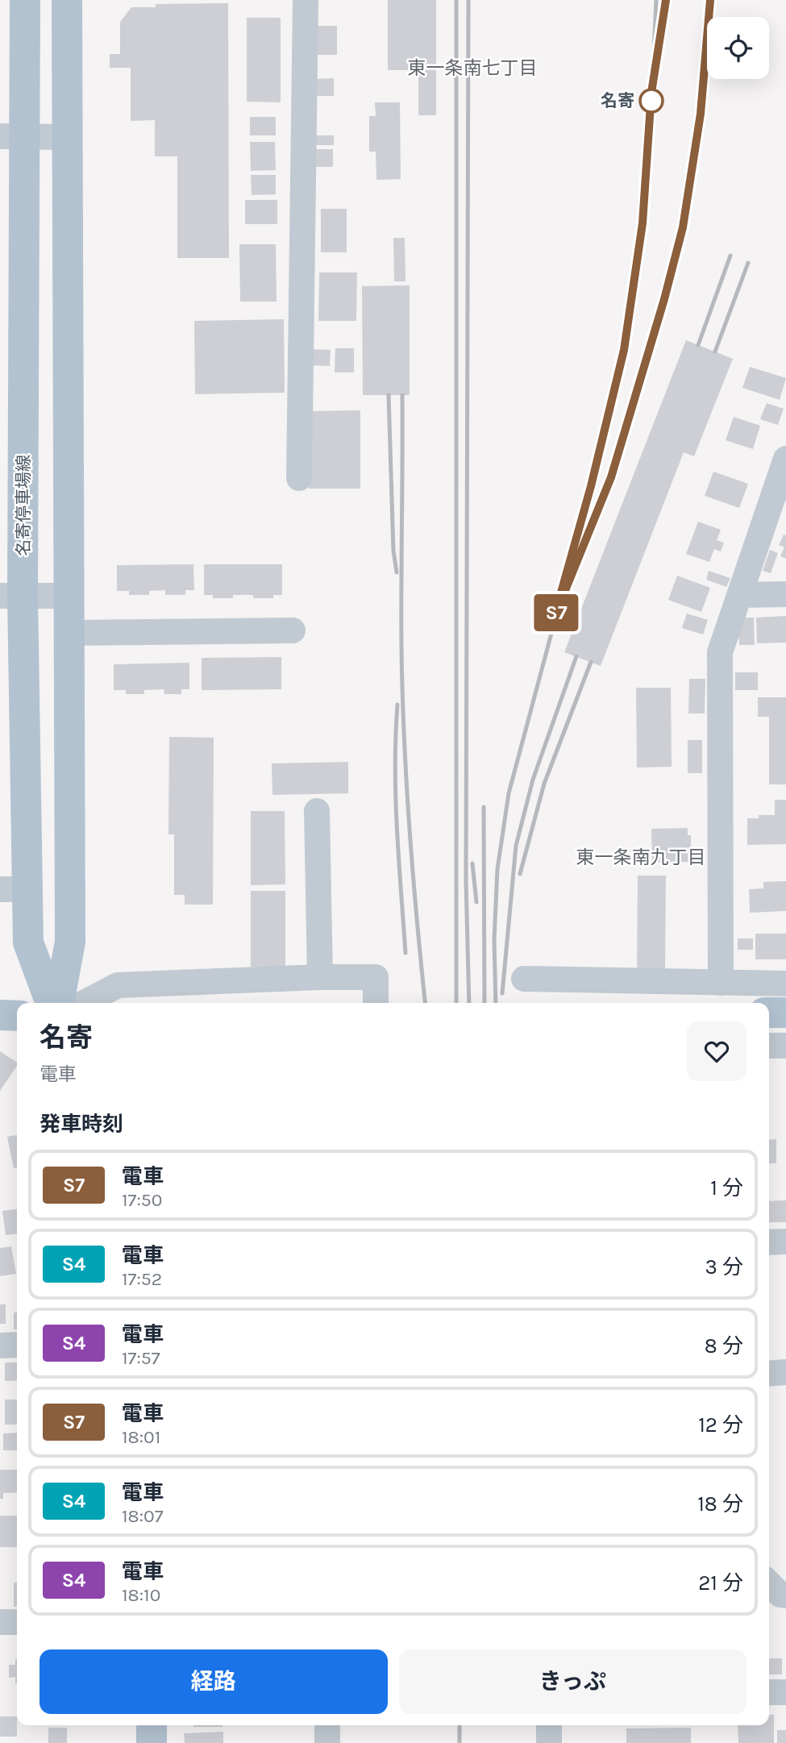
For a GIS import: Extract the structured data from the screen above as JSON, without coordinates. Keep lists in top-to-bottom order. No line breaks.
{"streets":{"main road":["名寄停車場線"]},"districts":["東一条南七丁目","東一条南九丁目"],"places":["名寄"],"page":{"on_map":"S7","heading":[["名寄","電車"],"発車時刻"],"list":[{"mark":"S7","name":"電車","note":"17:50","value":"1 分"},{"mark":"S4","name":"電車","note":"17:52","value":"3 分"},{"mark":"S4","name":"電車","note":"17:57","value":"8 分"},{"mark":"S7","name":"電車","note":"18:01","value":"12 分"},{"mark":"S4","name":"電車","note":"18:07","value":"18 分"},{"mark":"S4","name":"電車","note":"18:10","value":"21 分"}],"buttons":["経路","きっぷ"]}}
